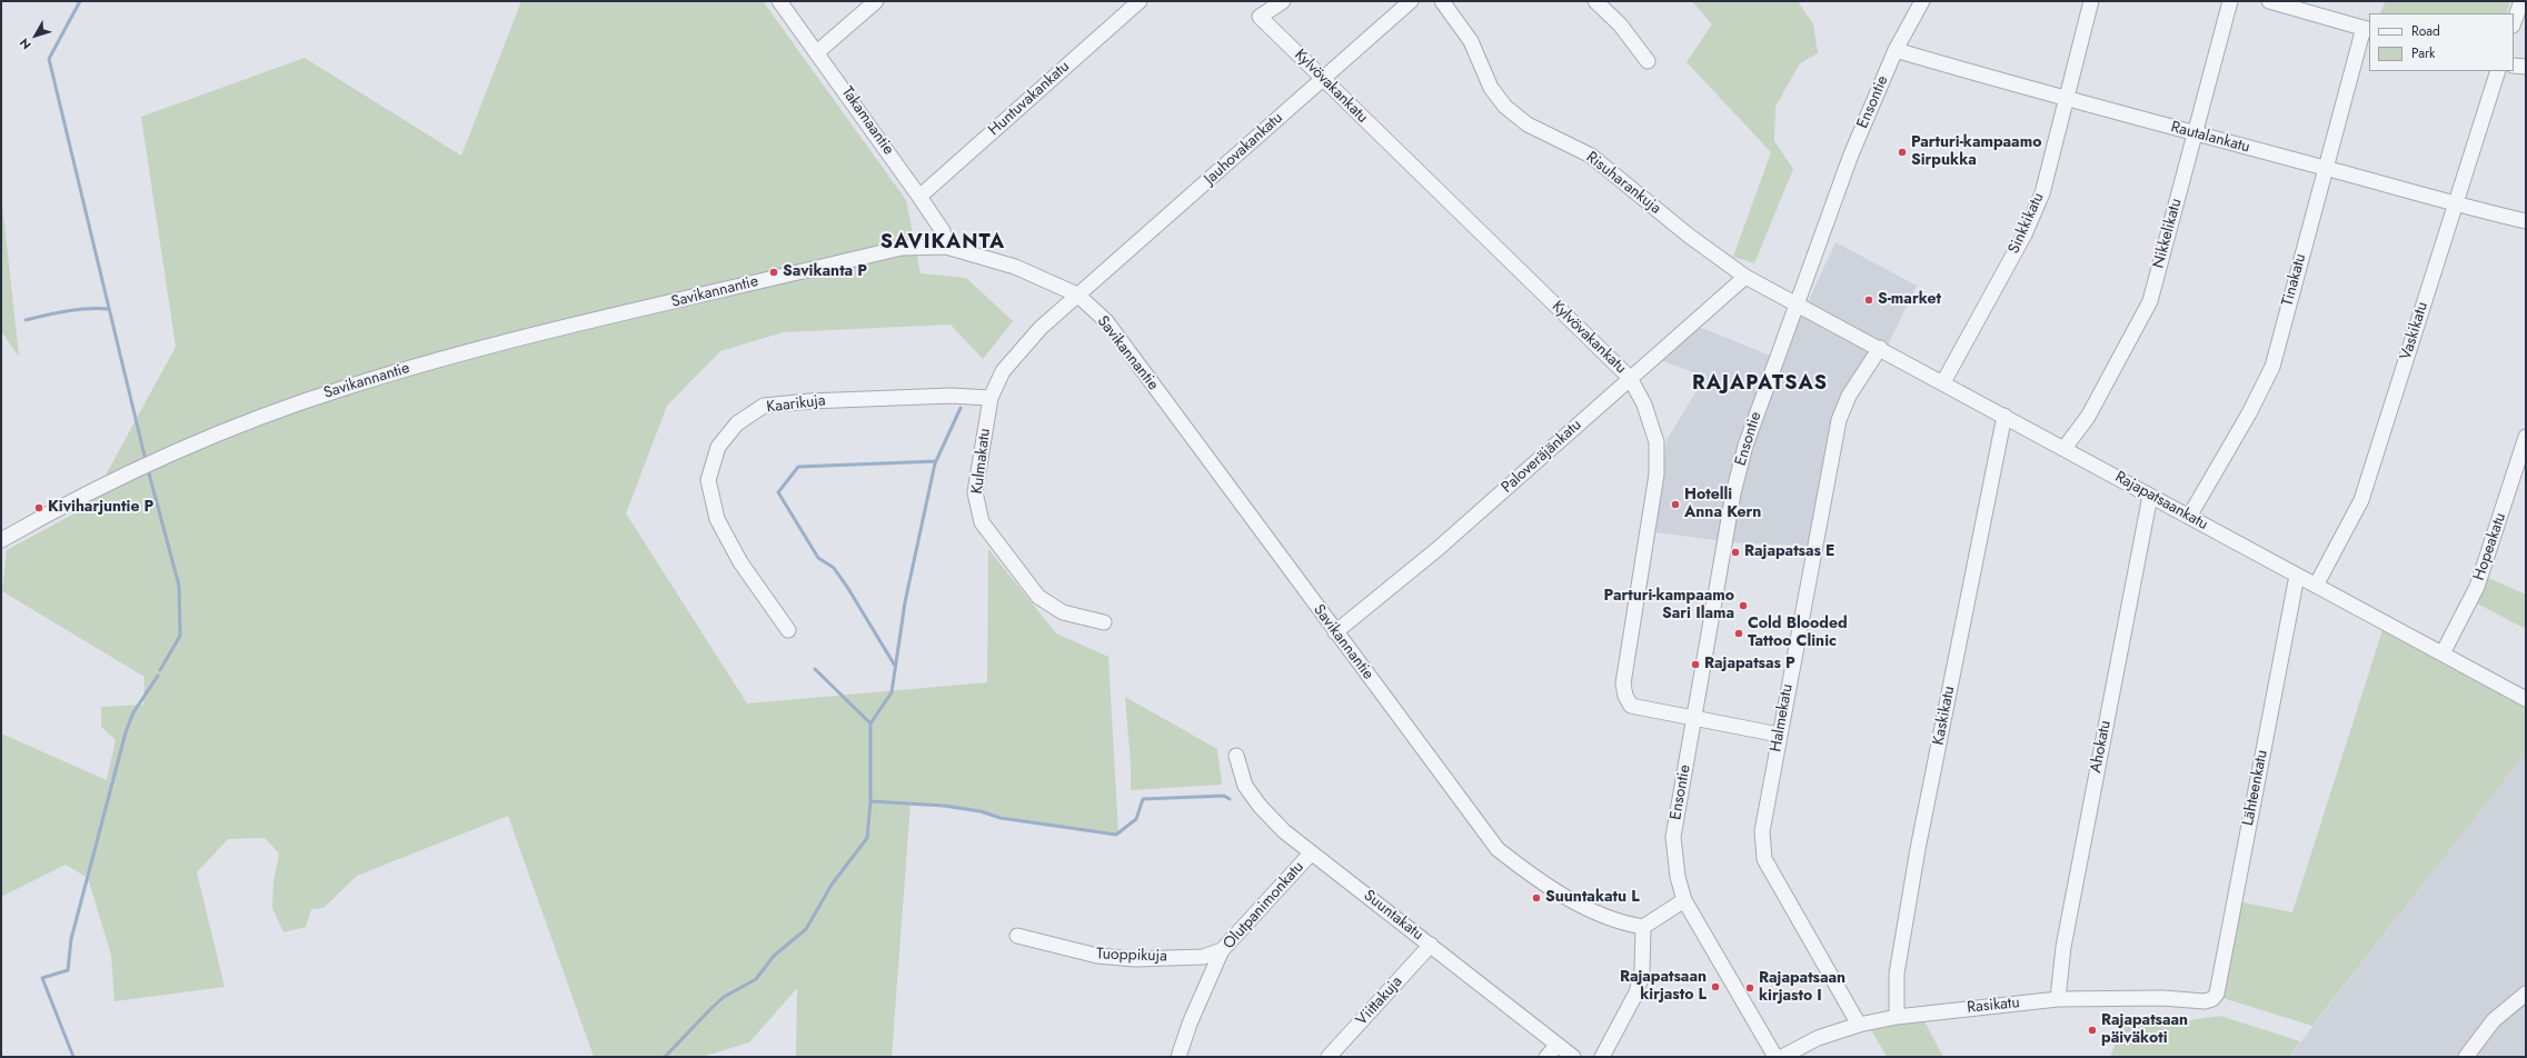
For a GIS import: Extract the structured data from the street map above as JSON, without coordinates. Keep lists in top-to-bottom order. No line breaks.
{"streets":{"street":["Kylvövakankatu","Huntuvakankatu","Ensontie","Takamaantie","Rautalankatu","Jauhovakankatu","Risuharankuja","Sinkkikatu","Nikkelikatu","Tinakatu","Savikannantie","Vaskikatu","Kaarikuja","Paloveräjänkatu","Kulmakatu","Rajapatsaankatu","Hopeakatu","Kaskikatu","Halmekatu","Ahokatu","Lähteenkatu","Olutpanimonkatu","Suuntakatu","Tuoppikuja","Viittakuja","Rasikatu"]},"crossings":[["Kylvövakankatu","Ensontie"],["Kylvövakankatu","Jauhovakankatu"],["Kylvövakankatu","Paloveräjänkatu"],["Huntuvakankatu","Takamaantie"],["Ensontie","Rautalankatu"],["Ensontie","Risuharankuja"],["Ensontie","Rajapatsaankatu"],["Takamaantie","Savikannantie"],["Rautalankatu","Sinkkikatu"],["Rautalankatu","Nikkelikatu"],["Rautalankatu","Tinakatu"],["Rautalankatu","Vaskikatu"],["Jauhovakankatu","Savikannantie"],["Jauhovakankatu","Kulmakatu"],["Risuharankuja","Paloveräjänkatu"],["Risuharankuja","Rajapatsaankatu"],["Sinkkikatu","Rajapatsaankatu"],["Nikkelikatu","Rajapatsaankatu"],["Tinakatu","Rajapatsaankatu"],["Savikannantie","Paloveräjänkatu"],["Savikannantie","Kulmakatu"],["Vaskikatu","Rajapatsaankatu"],["Kaarikuja","Kulmakatu"],["Rajapatsaankatu","Hopeakatu"],["Rajapatsaankatu","Kaskikatu"],["Rajapatsaankatu","Halmekatu"],["Rajapatsaankatu","Ahokatu"],["Rajapatsaankatu","Lähteenkatu"],["Kaskikatu","Rasikatu"],["Halmekatu","Rasikatu"],["Ahokatu","Rasikatu"],["Lähteenkatu","Rasikatu"],["Olutpanimonkatu","Suuntakatu"],["Olutpanimonkatu","Tuoppikuja"],["Suuntakatu","Viittakuja"]],"districts":["SAVIKANTA","RAJAPATSAS"],"places":["Parturi-kampaamo Sirpukka","Savikanta P","S-market","Hotelli Anna Kern","Kiviharjuntie P","Rajapatsas E","Parturi-kampaamo Sari Ilama","Cold Blooded Tattoo Clinic","Rajapatsas P","Suuntakatu L","Rajapatsaan kirjasto L","Rajapatsaan kirjasto I","Rajapatsaan päiväkoti"],"legend":["Road","Park"],"north":"bottom left"}
